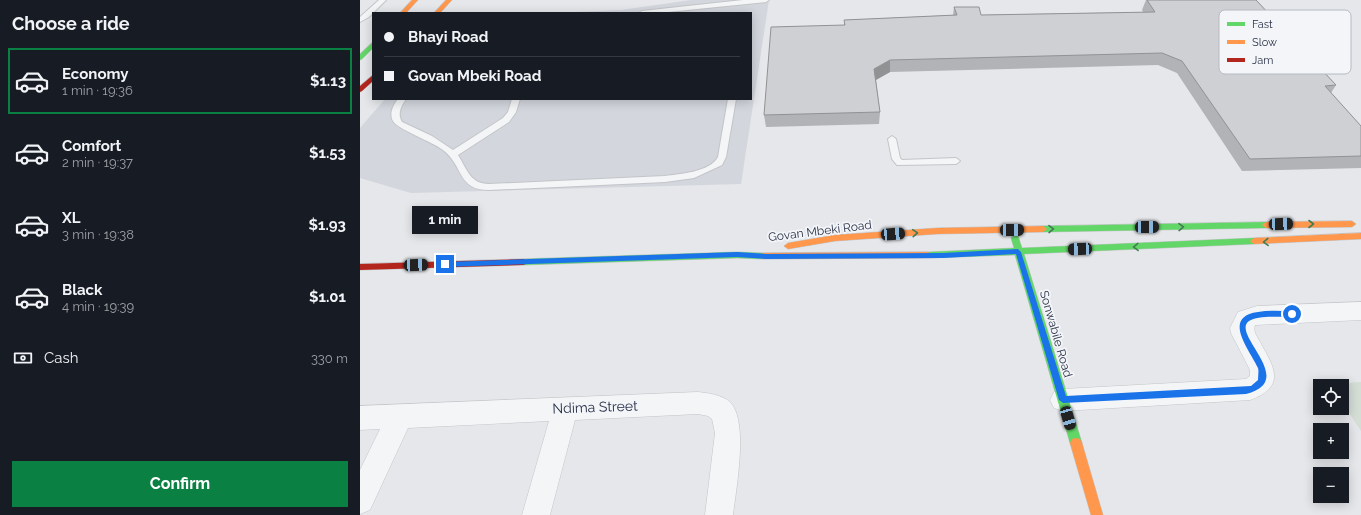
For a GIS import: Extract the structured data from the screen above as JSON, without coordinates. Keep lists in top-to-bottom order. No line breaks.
{"streets":{"main road":["Govan Mbeki Road","Sonwabile Road"],"street":["Ndima Street"]},"crossings":[["Govan Mbeki Road","Sonwabile Road"]],"legend":["Fast","Slow","Jam"],"page":{"heading":"Choose a ride","banner":["Bhayi Road","Govan Mbeki Road"],"list":[{"name":"Economy","note":"1 min · 19:36","value":"$1.13"},{"name":"Comfort","note":"2 min · 19:37","value":"$1.53"},{"name":"XL","note":"3 min · 19:38","value":"$1.93"},{"name":"Black","note":"4 min · 19:39","value":"$1.01"}],"bubble":"1 min","pay":["Cash","330 m"],"map_buttons":["+","−"],"buttons":"Confirm"}}
